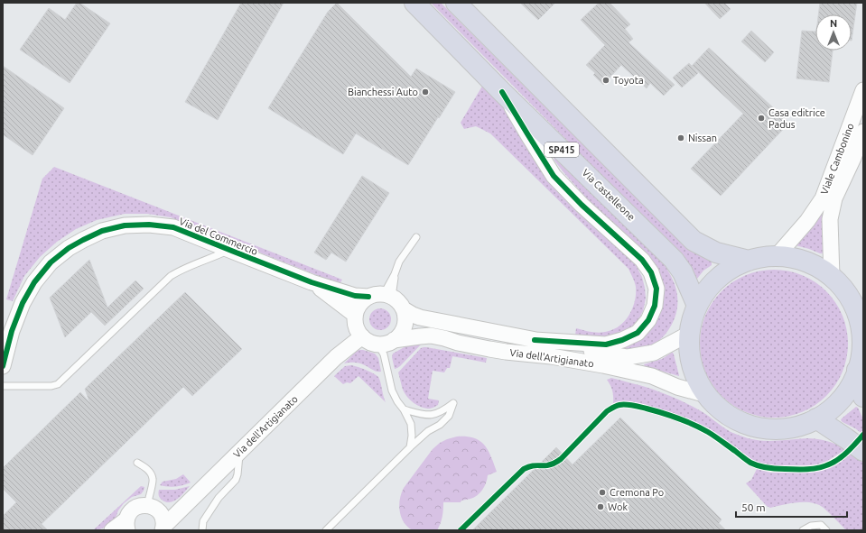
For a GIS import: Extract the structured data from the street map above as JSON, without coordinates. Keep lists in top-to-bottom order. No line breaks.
{"streets":{"main road":["SP415","Via Castelleone"],"street":["Viale Cambonino","Via del Commercio","Via dell'Artigianato"]},"crossings":[["SP415","Viale Cambonino"],["SP415","Via Castelleone"],["SP415","Via dell'Artigianato"],["Via del Commercio","Via dell'Artigianato"]],"places":["Toyota","Bianchessi Auto","Casa editrice Padus","Nissan","Cremona Po","Wok"],"scale_bar":"50 m","north":"top"}
